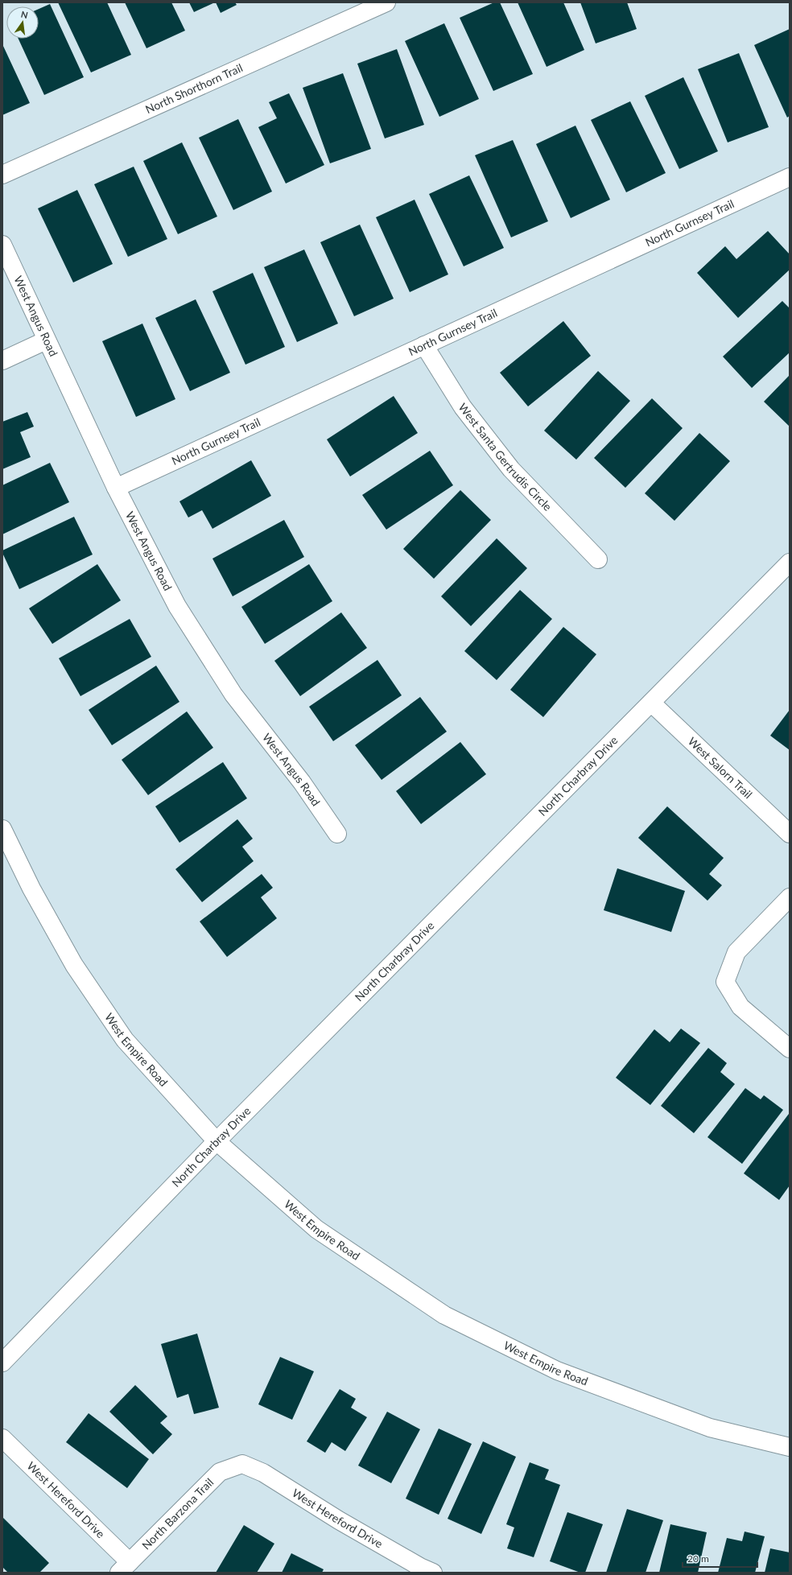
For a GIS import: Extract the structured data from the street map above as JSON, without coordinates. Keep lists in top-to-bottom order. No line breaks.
{"streets":{"street":["North Shorthorn Trail","North Gurnsey Trail","West Angus Road","West Santa Gertrudis Circle","West Salorn Trail","North Charbray Drive","West Empire Road","West Hereford Drive","North Barzona Trail"]},"crossings":[["North Gurnsey Trail","West Angus Road"],["North Gurnsey Trail","West Santa Gertrudis Circle"],["West Salorn Trail","North Charbray Drive"],["North Charbray Drive","West Empire Road"],["West Hereford Drive","North Barzona Trail"]],"scale_bar":"20 m","north":"top"}
